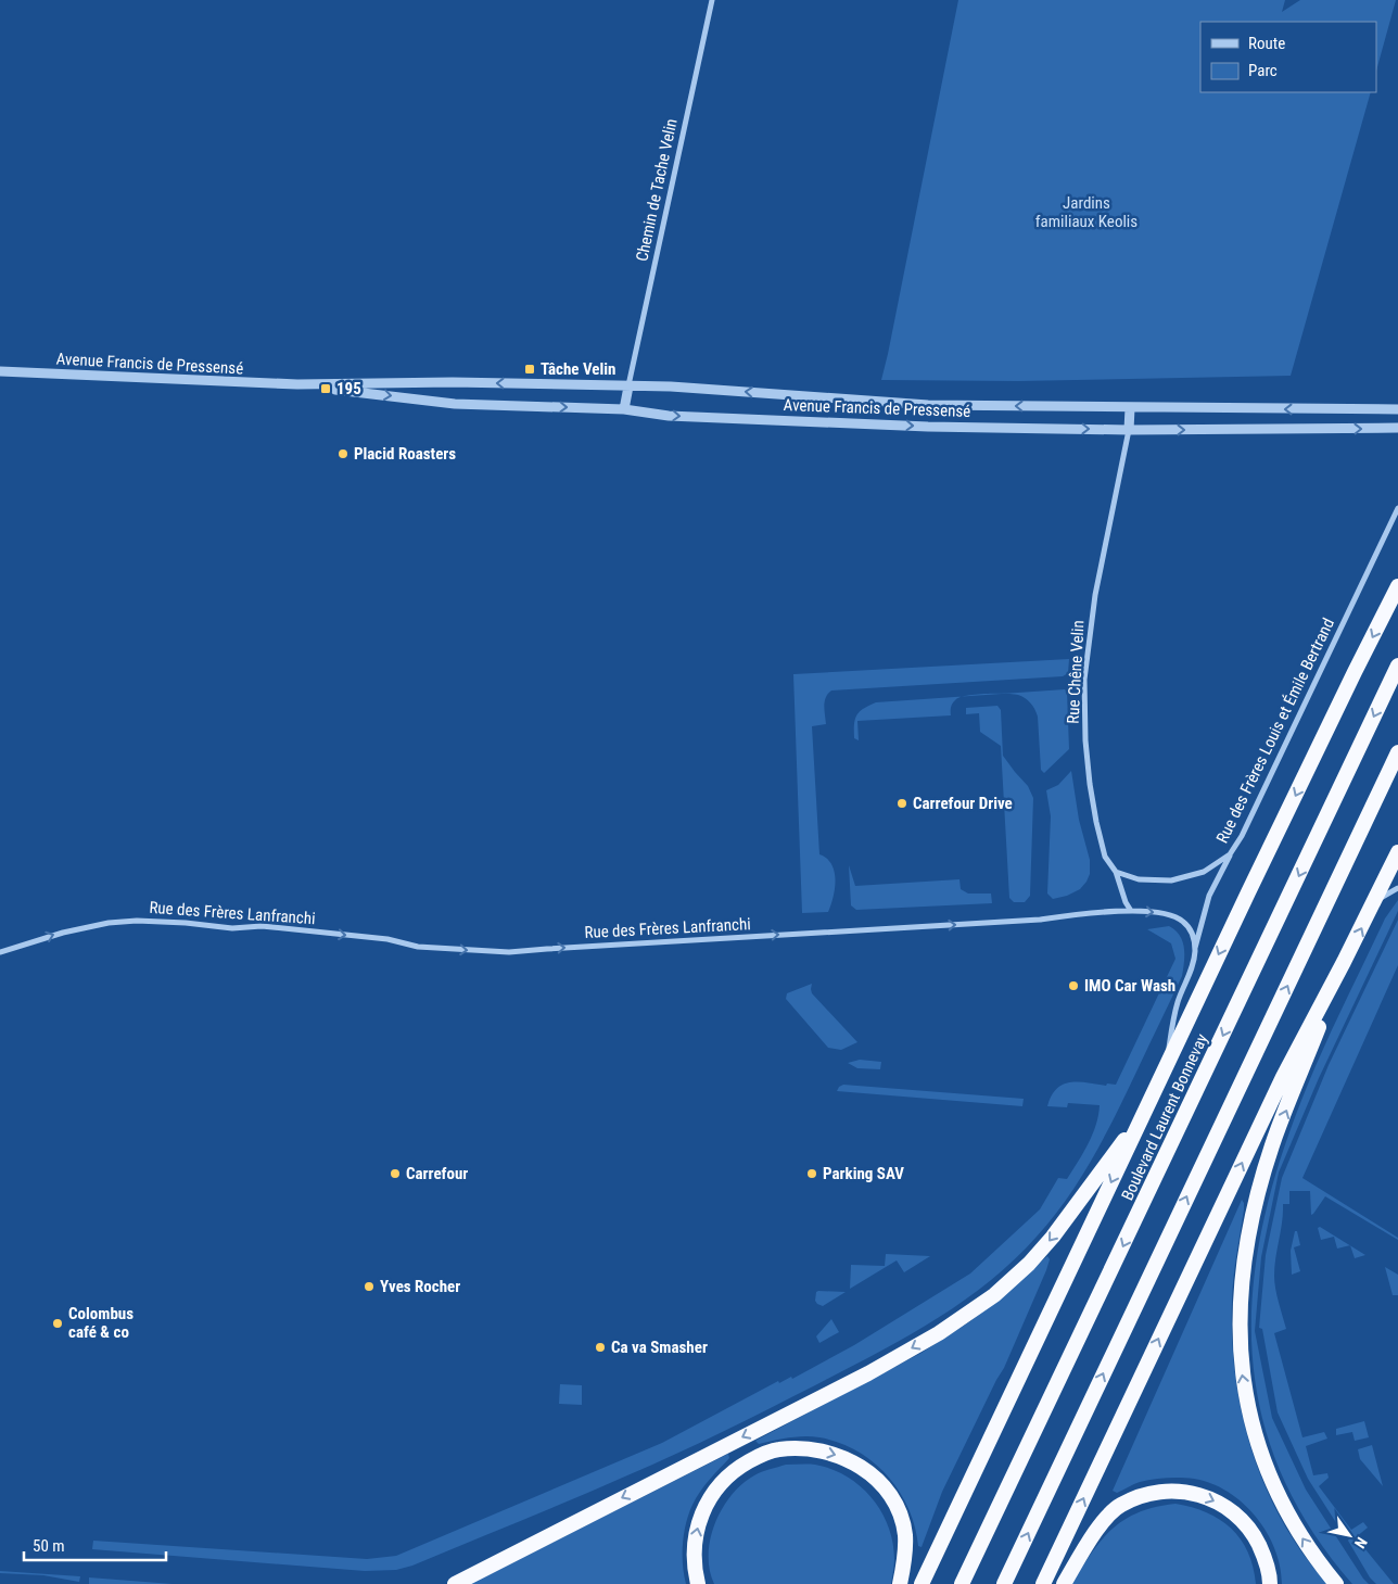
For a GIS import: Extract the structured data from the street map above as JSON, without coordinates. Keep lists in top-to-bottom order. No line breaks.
{"streets":{"highway":["Boulevard Laurent Bonnevay"],"street":["Chemin de Tache Velin","Avenue Francis de Pressensé","Rue Chêne Velin","Rue des Frères Louis et Émile Bertrand","Rue des Frères Lanfranchi"]},"crossings":[["Chemin de Tache Velin","Avenue Francis de Pressensé"],["Avenue Francis de Pressensé","Rue Chêne Velin"],["Rue Chêne Velin","Rue des Frères Louis et Émile Bertrand"],["Rue Chêne Velin","Rue des Frères Lanfranchi"]],"one_way":["Rue des Frères Lanfranchi"],"parks":["Jardins familiaux Keolis"],"places":{"transit":["Tâche Velin","195"],"other":["Placid Roasters","Carrefour Drive","IMO Car Wash","Carrefour","Parking SAV","Yves Rocher","Colombus café & co","Ca va Smasher"]},"legend":["Route","Parc"],"scale_bar":"50 m","north":"bottom right"}
